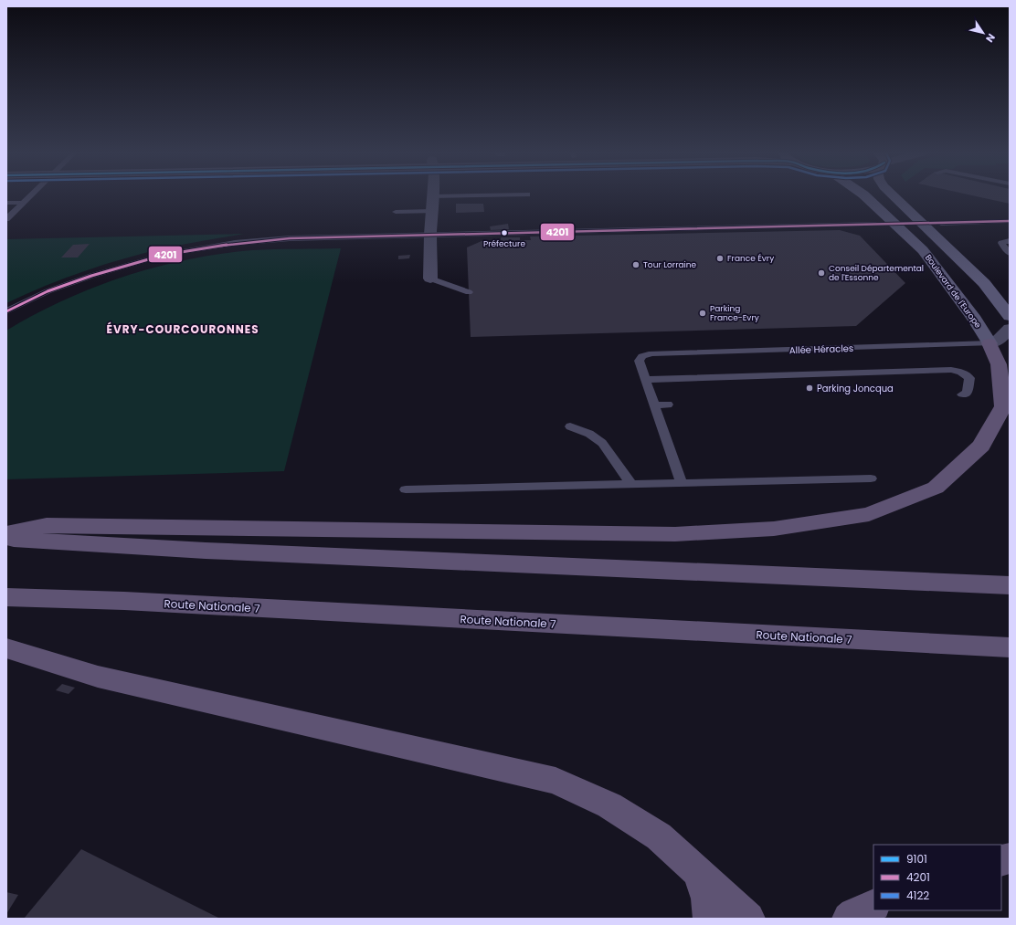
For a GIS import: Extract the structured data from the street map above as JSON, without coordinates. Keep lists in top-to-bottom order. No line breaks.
{"streets":{"main road":["Boulevard de l'Europe","Route Nationale 7"],"lane":["Allée Héracles"]},"crossings":[["Boulevard de l'Europe","Allée Héracles"]],"districts":["ÉVRY-COURCOURONNES"],"places":["Préfecture","France Évry","Tour Lorraine","Conseil Départemental de l'Essonne","Parking France-Evry","Parking Joncqua"],"lines":["transit line 4201"],"legend":["9101","4201","4122"],"north":"bottom right"}
